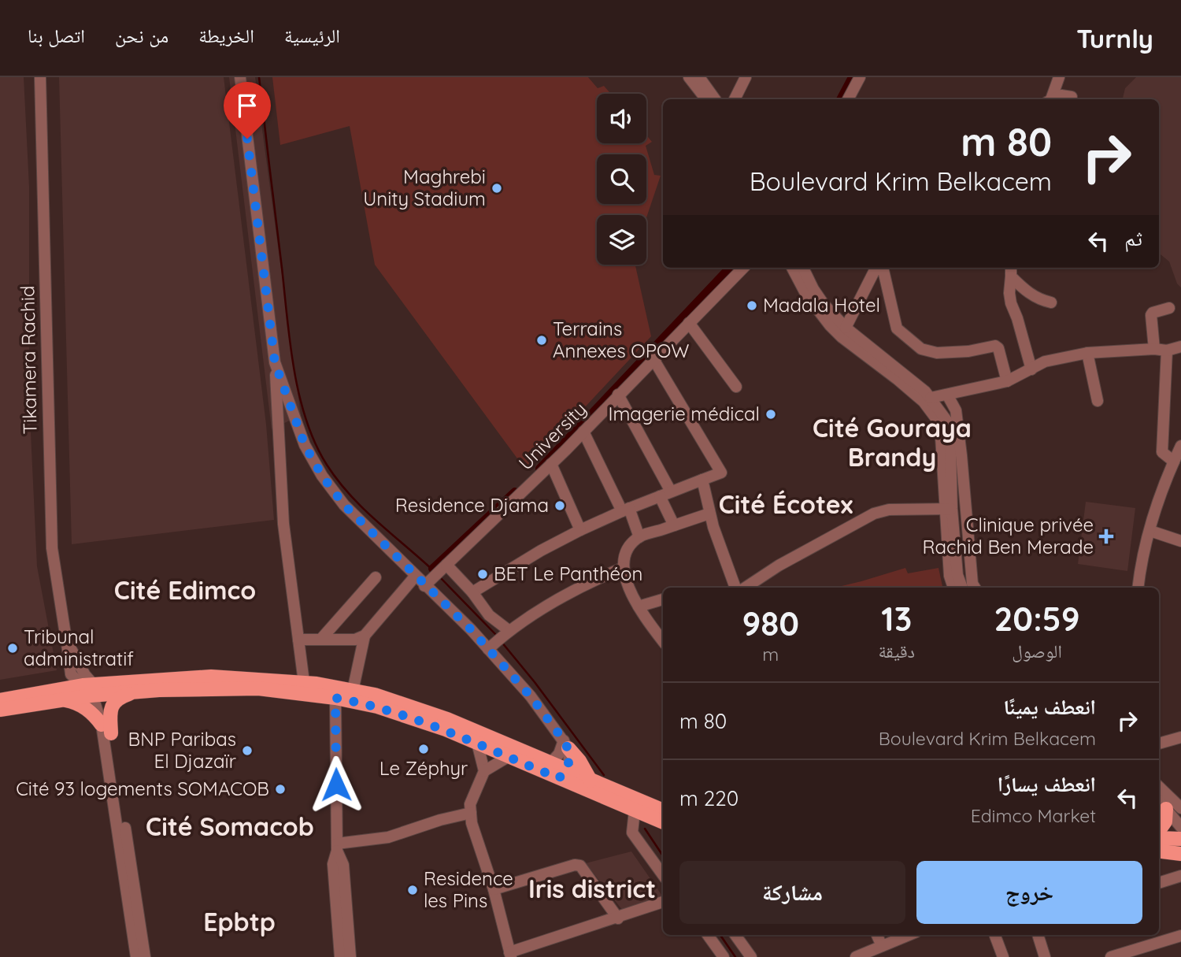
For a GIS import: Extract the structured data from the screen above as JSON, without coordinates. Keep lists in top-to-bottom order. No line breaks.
{"streets":{"street":["Tikamera Rachid","University"]},"districts":["Cité Gouraya Brandy","Cité Écotex","Cité Edimco","Cité Somacob","Iris district","Epbtp"],"places":{"other":["Maghrebi Unity Stadium","Madala Hotel","Terrains Annexes OPOW","Imagerie médical","Residence Djama","BET Le Panthéon","Tribunal administratif","Le Zéphyr","BNP Paribas El Djazaïr","Cité 93 logements SOMACOB","Residence les Pins"],"health":["Clinique privée Rachid Ben Merade"]},"page":{"header":"Turnly","nav":["الرئيسية","الخريطة","من نحن","اتصل بنا"],"turn":["80 m","Boulevard Krim Belkacem"],"then":"ثم","eta":["20:59","الوصول","13","دقيقة","980","m"],"list":[{"name":"انعطف يمينًا","note":"Boulevard Krim Belkacem","value":"80 m"},{"name":"انعطف يسارًا","note":"Edimco Market","value":"220 m"}],"buttons":["خروج","مشاركة"]}}
